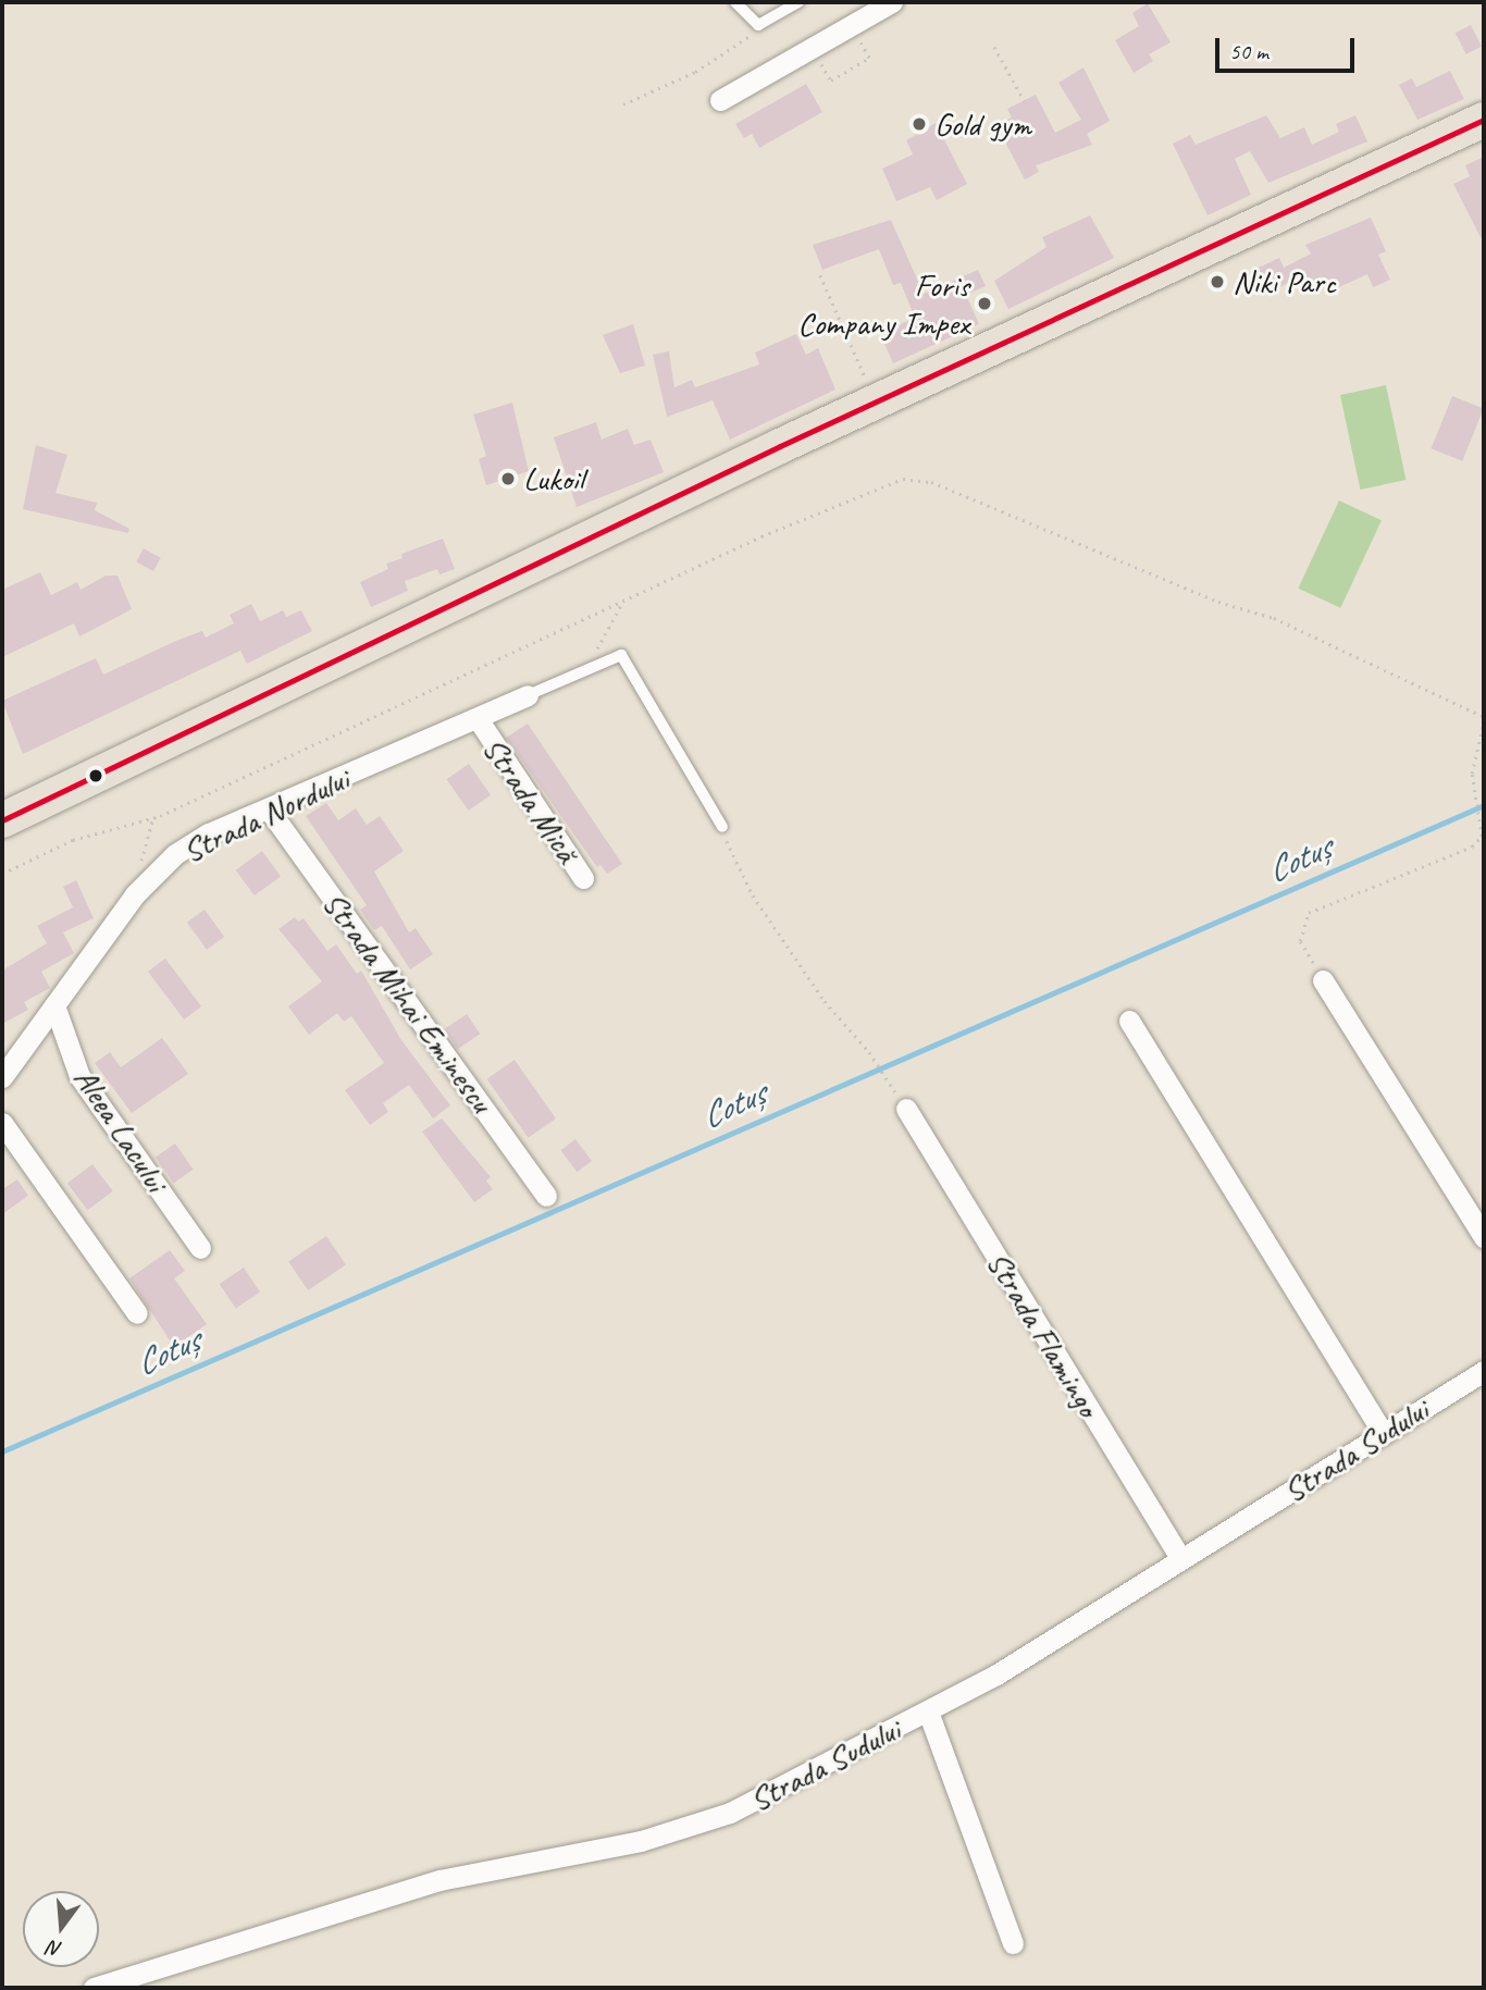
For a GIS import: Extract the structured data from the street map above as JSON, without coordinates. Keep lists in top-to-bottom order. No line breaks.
{"streets":{"street":["Strada Mică","Strada Nordului","Strada Mihai Eminescu","Aleea Lacului","Strada Flamingo","Strada Sudului"]},"crossings":[["Strada Mică","Strada Nordului"],["Strada Nordului","Strada Mihai Eminescu"],["Strada Nordului","Aleea Lacului"],["Strada Flamingo","Strada Sudului"]],"water":["Cotuș"],"places":["Gold gym","Niki Parc","Foris Company Impex","Lukoil"],"scale_bar":"50 m","north":"bottom"}
